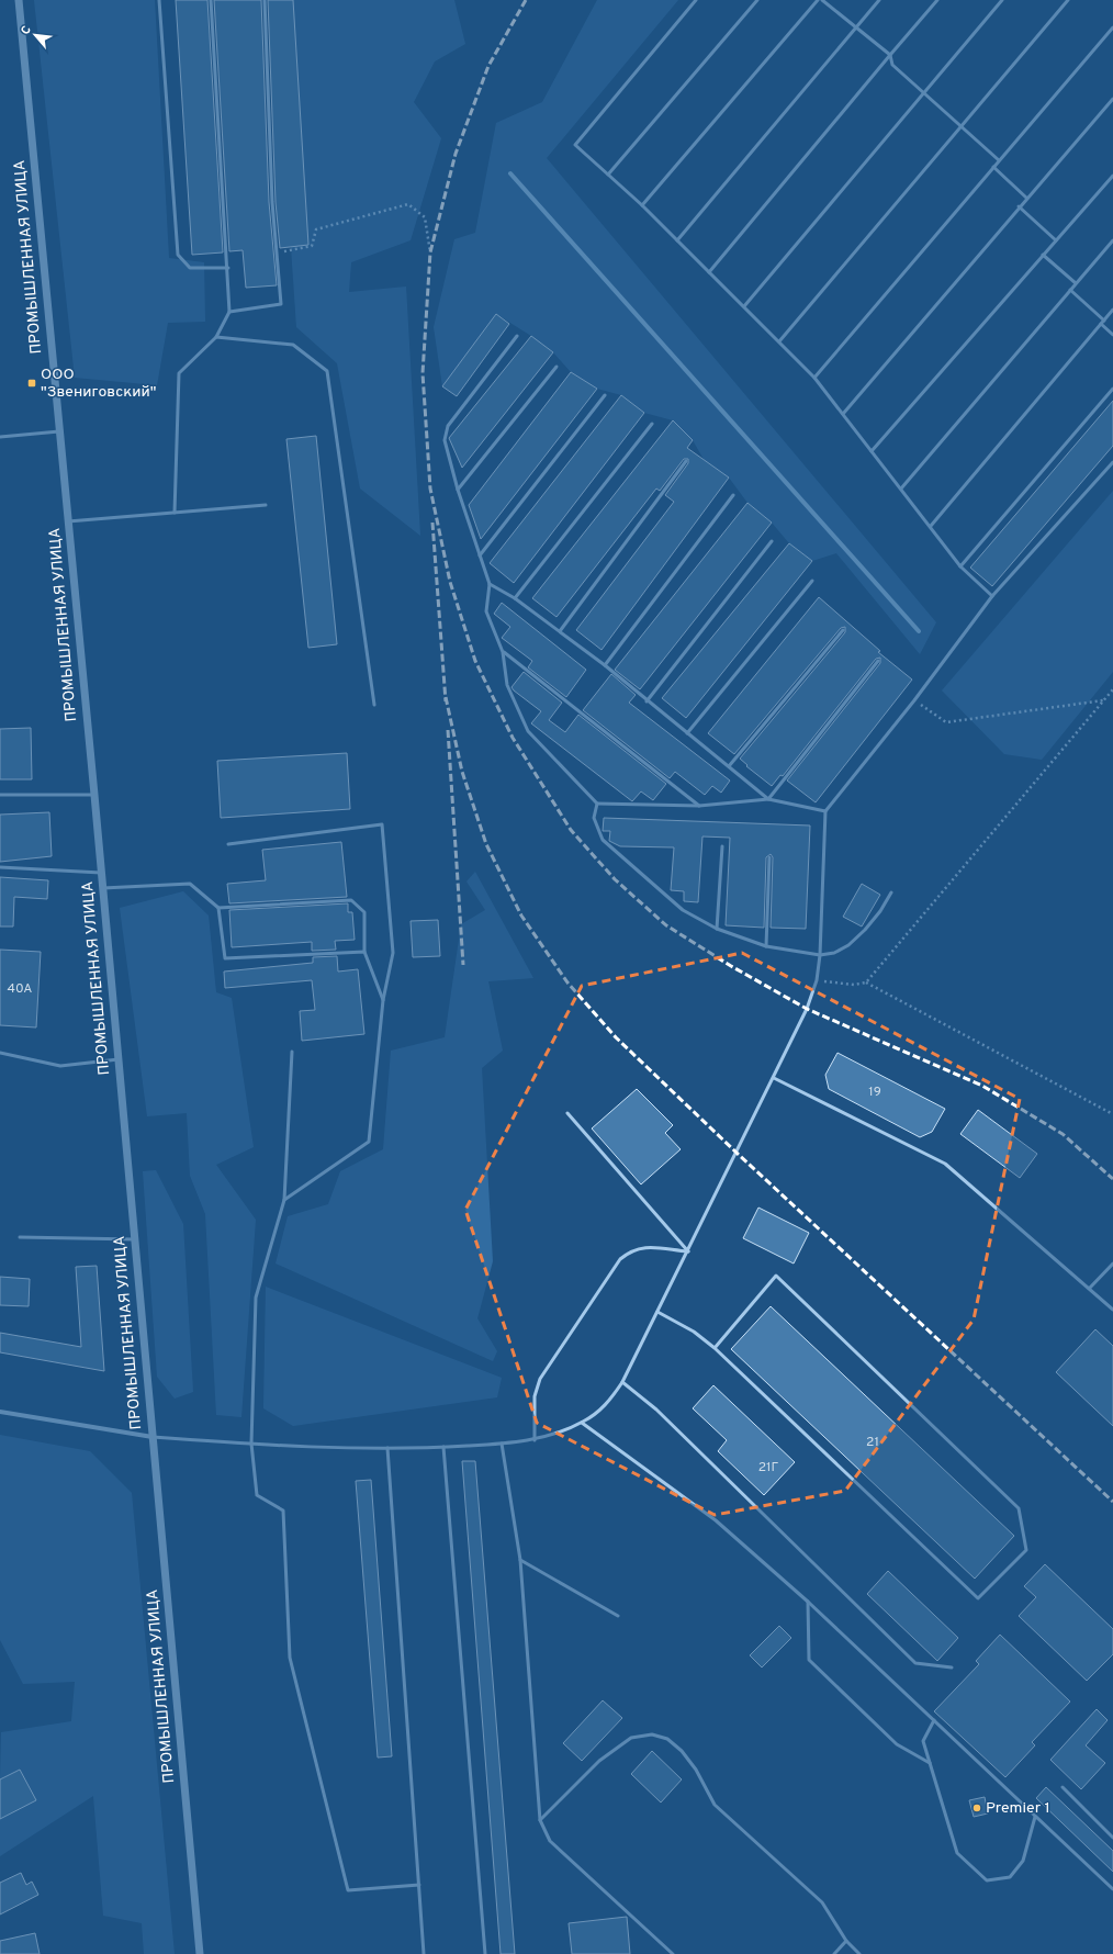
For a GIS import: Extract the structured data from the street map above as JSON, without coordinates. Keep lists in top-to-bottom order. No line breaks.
{"streets":{"street":["ПРОМЫШЛЕННАЯ УЛИЦА"]},"places":{"transit":["ООО \"Звениговский\""],"other":["Premier 1"]},"house_numbers":["40А","19","21","21Г"],"north":"top left"}
